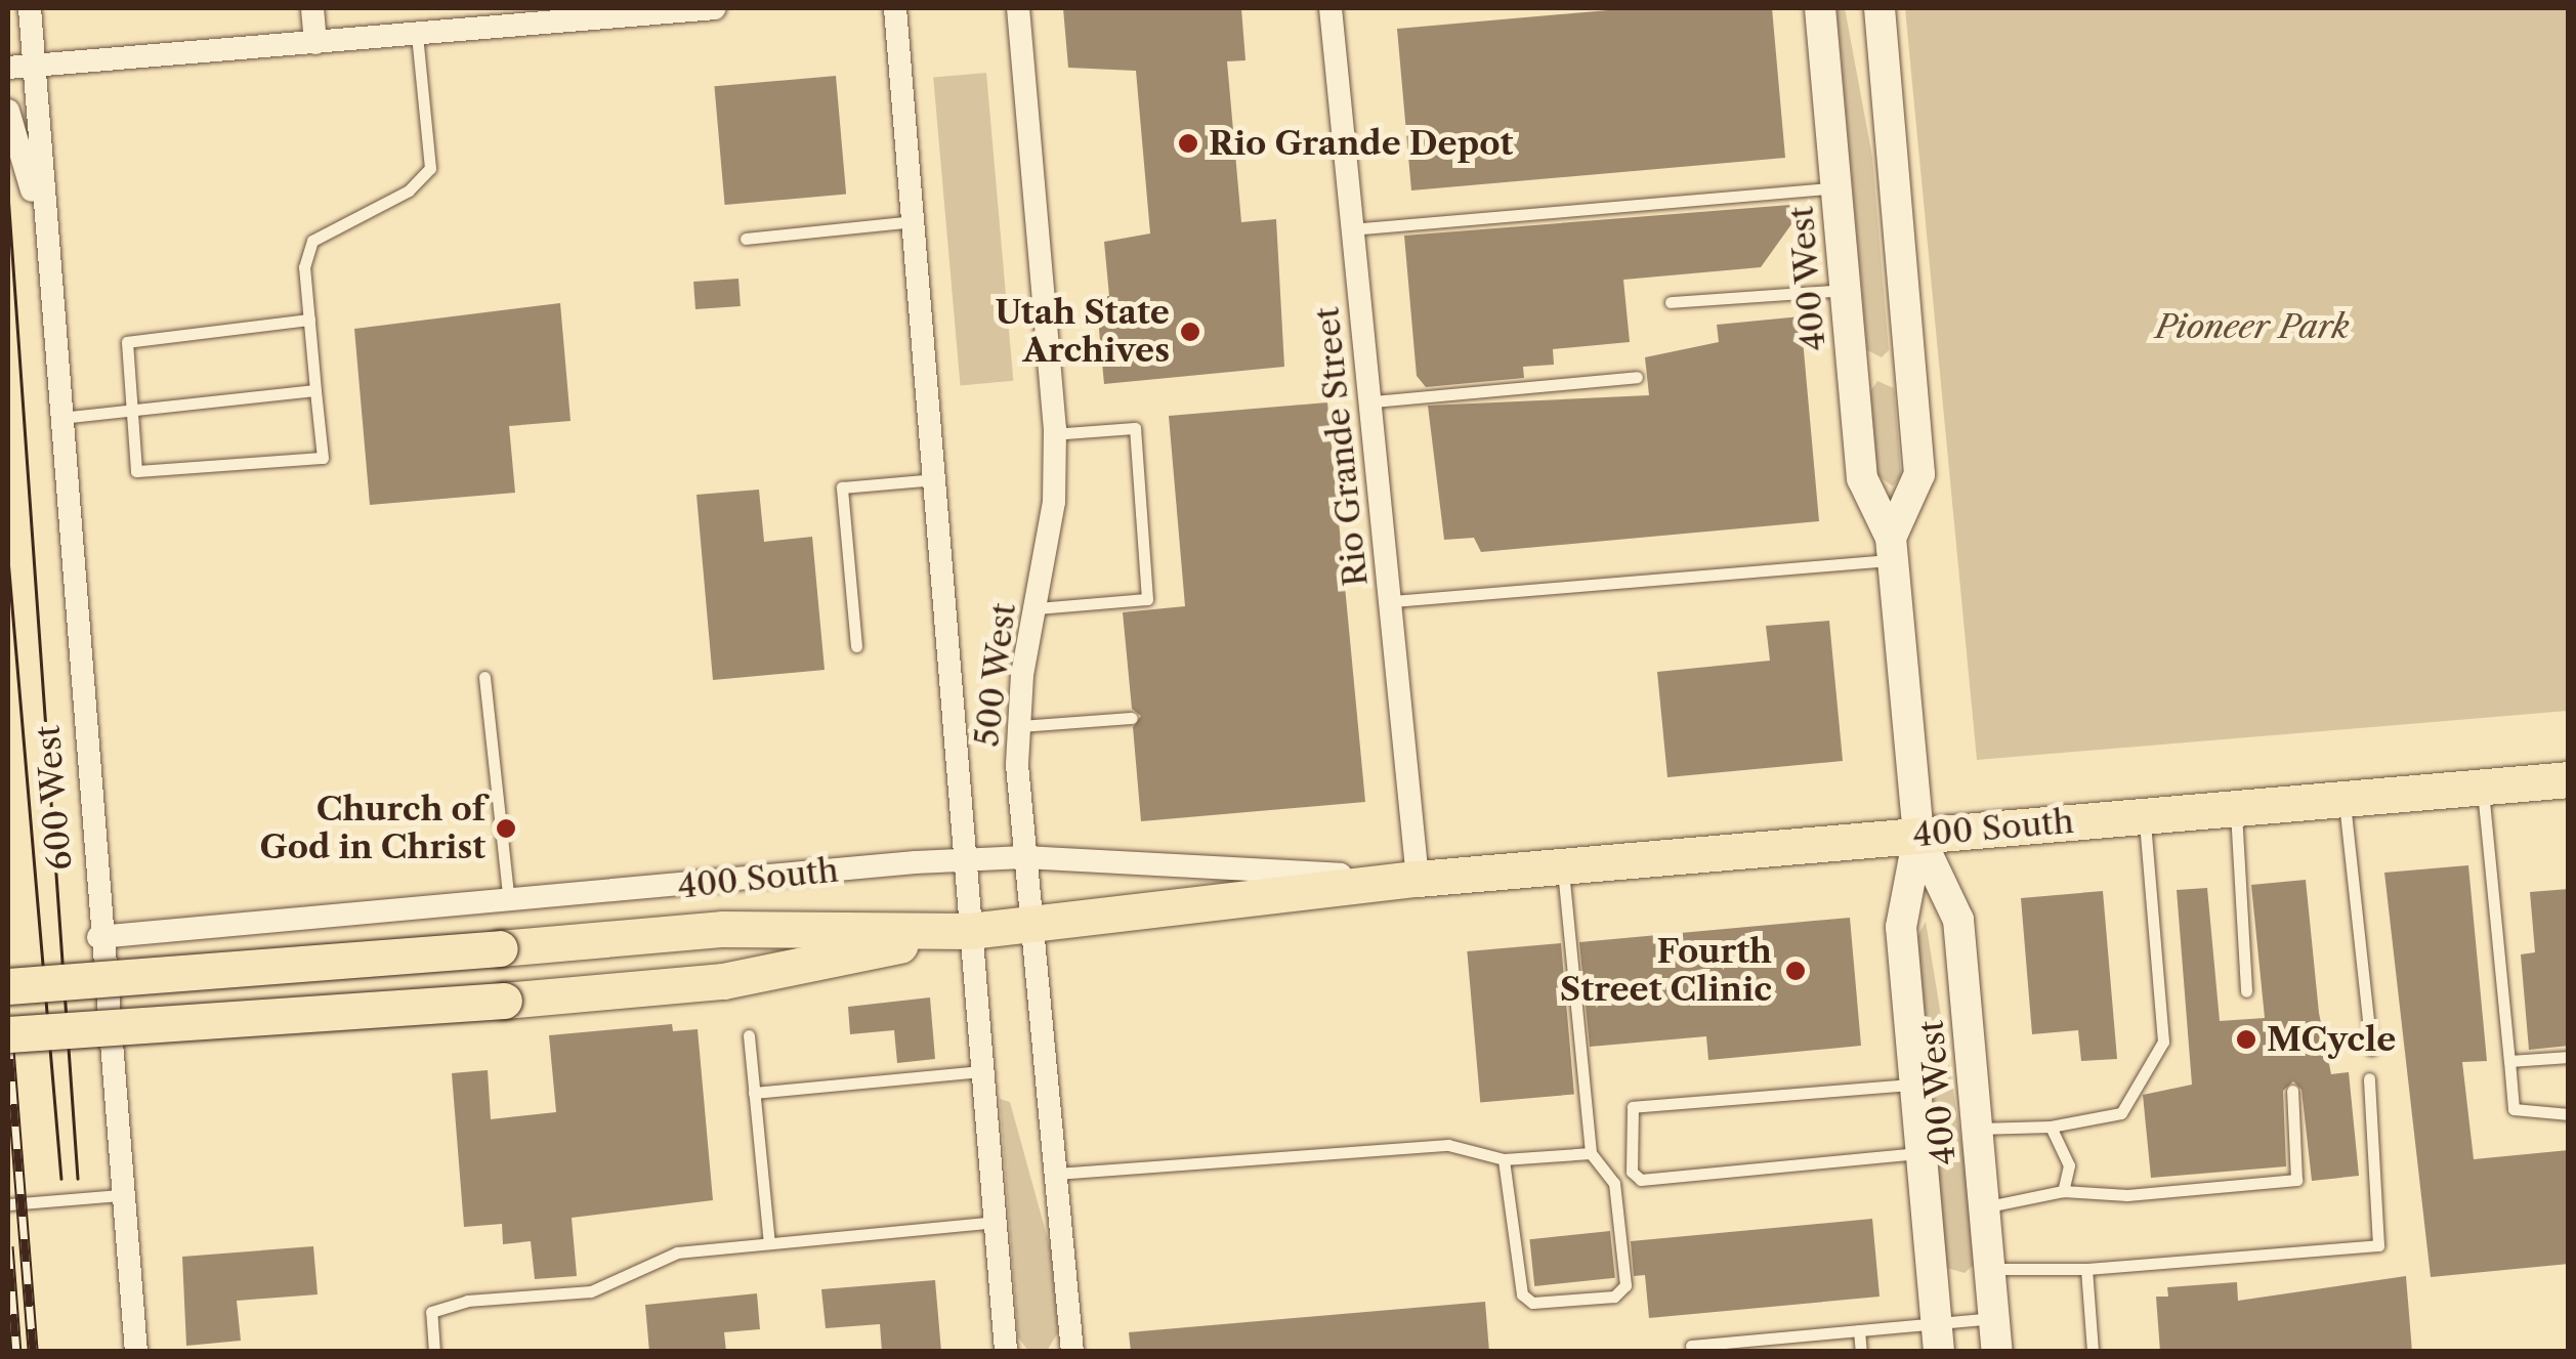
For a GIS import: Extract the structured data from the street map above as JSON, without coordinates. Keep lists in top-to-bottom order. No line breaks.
{"streets":{"main road":["400 South"],"street":["400 West","Rio Grande Street","500 West","600 West"]},"crossings":[["400 West","400 South"],["Rio Grande Street","400 South"],["500 West","400 South"],["600 West","400 South"]],"parks":["Pioneer Park"],"places":["Rio Grande Depot","Utah State Archives","Church of God in Christ","Fourth Street Clinic","MCycle"]}
